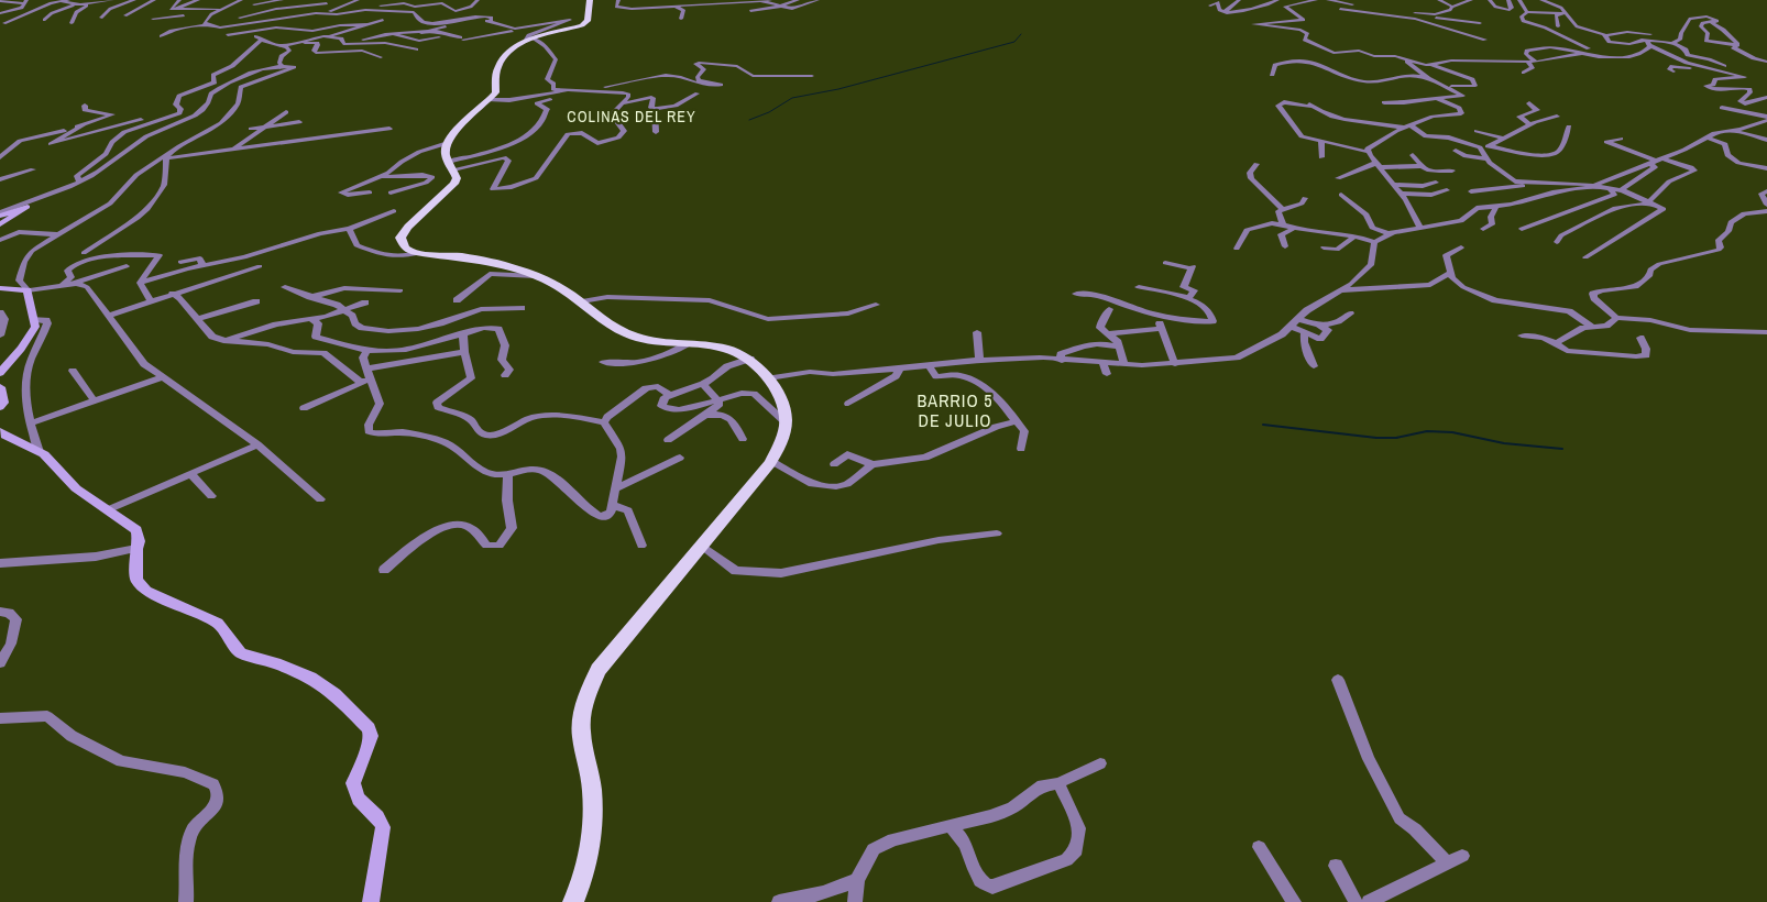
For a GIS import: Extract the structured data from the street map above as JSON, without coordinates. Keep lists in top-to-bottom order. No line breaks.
{"districts":["COLINAS DEL REY","BARRIO 5 DE JULIO"]}
